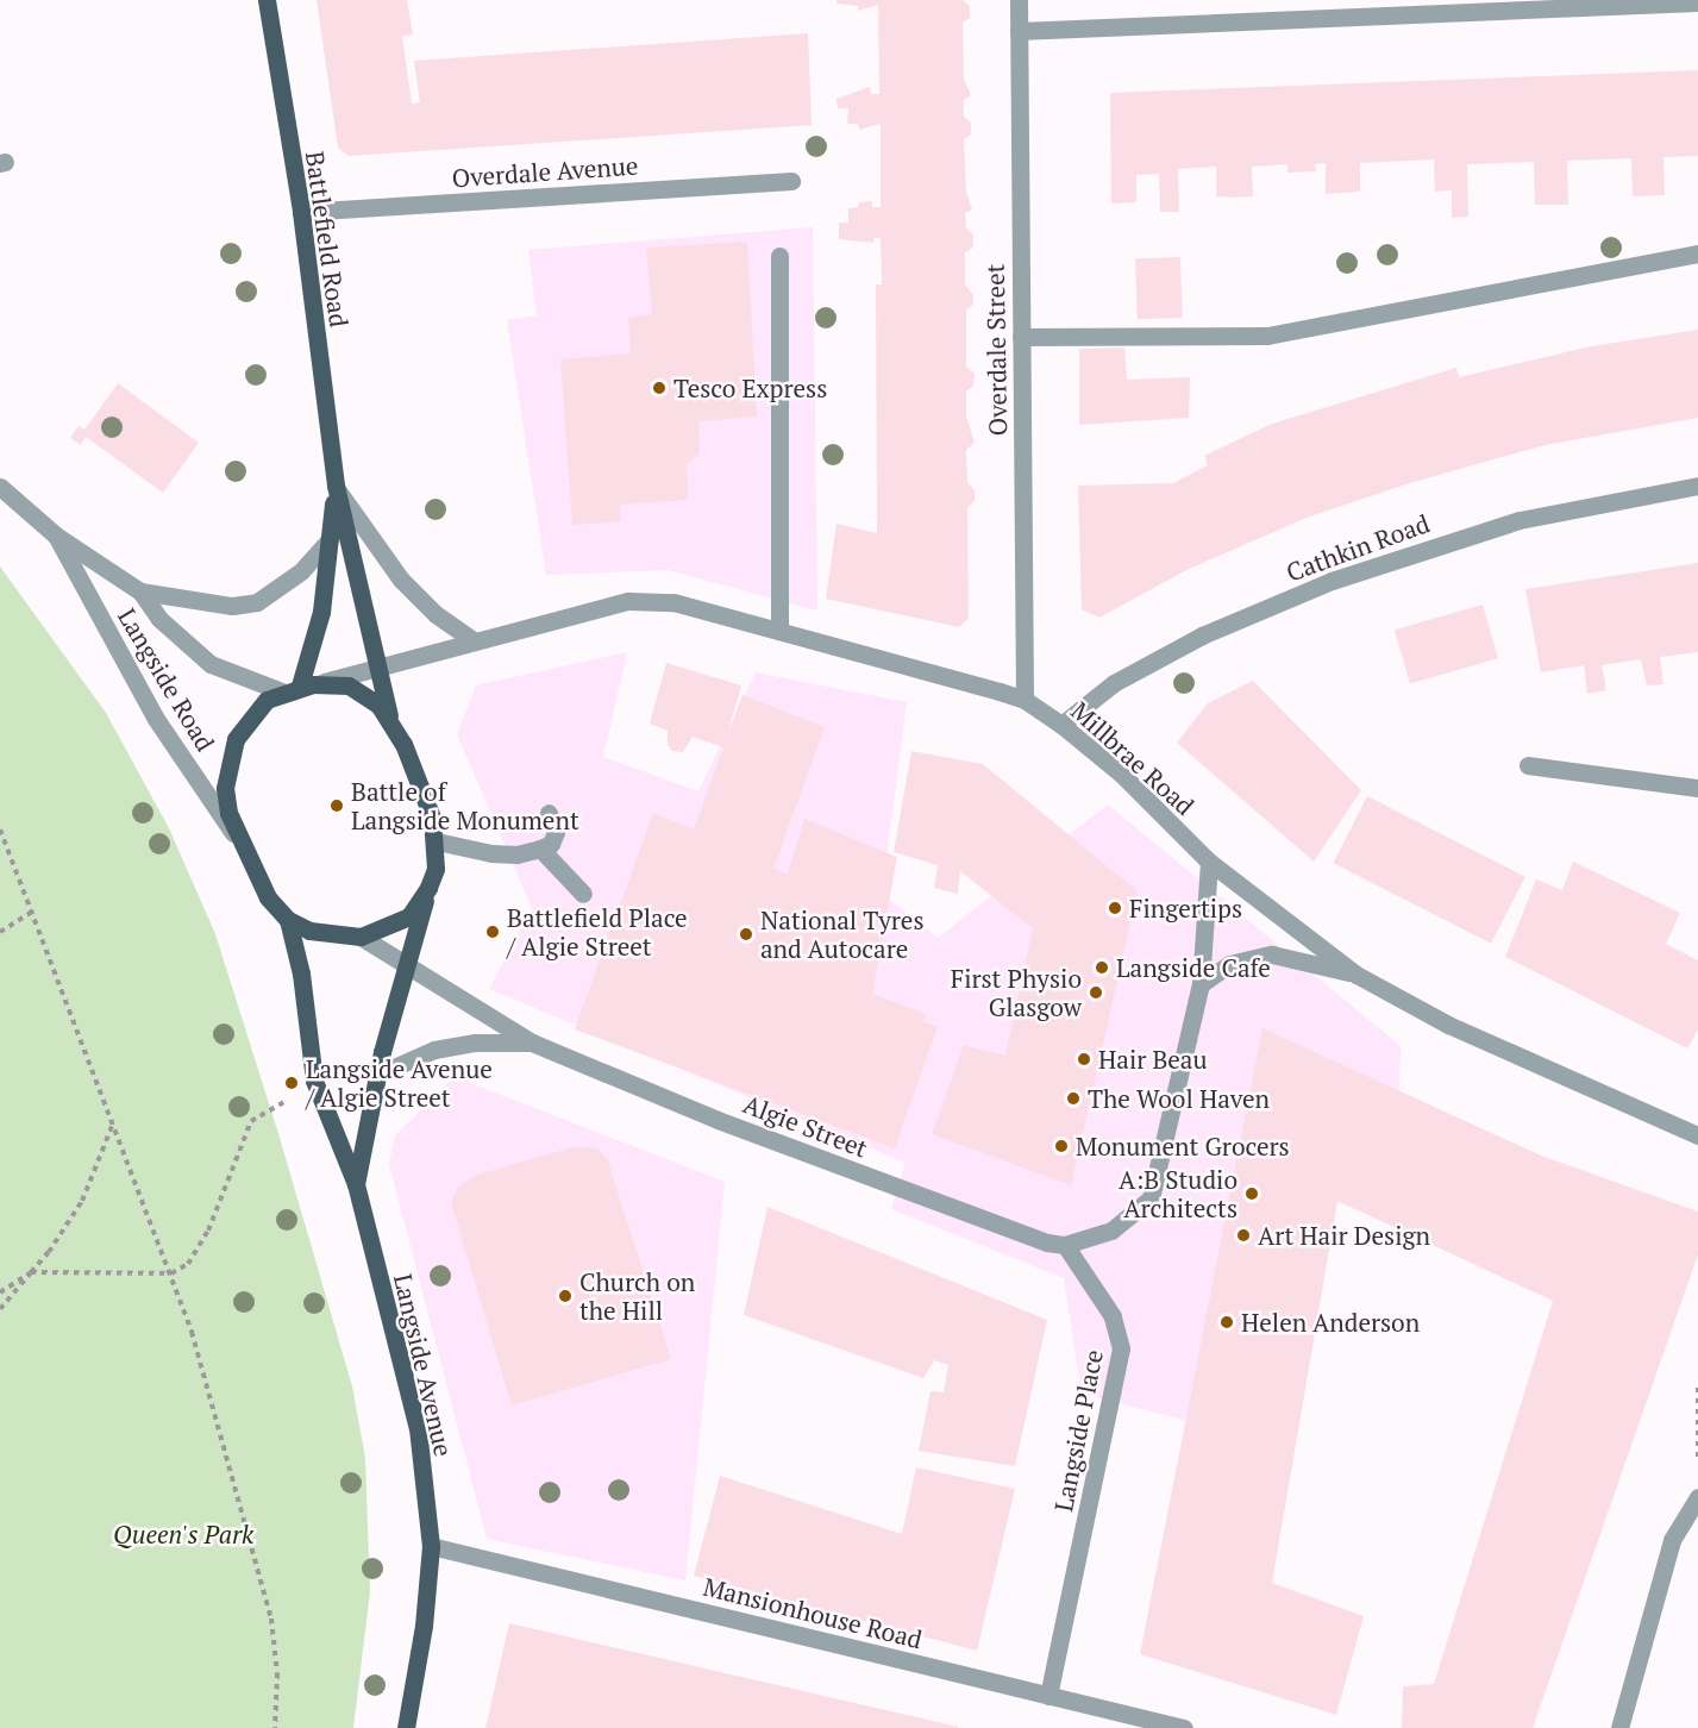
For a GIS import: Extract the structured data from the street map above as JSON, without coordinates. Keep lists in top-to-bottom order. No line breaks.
{"streets":{"main road":["Battlefield Road","Langside Avenue"],"street":["Overdale Avenue","Overdale Street","Cathkin Road","Langside Road","Millbrae Road","Algie Street","Langside Place","Mansionhouse Road"]},"crossings":[["Overdale Avenue","Battlefield Road"],["Battlefield Road","Langside Road"],["Battlefield Road","Millbrae Road"],["Battlefield Road","Algie Street"],["Battlefield Road","Langside Avenue"],["Overdale Street","Millbrae Road"],["Cathkin Road","Millbrae Road"],["Langside Road","Millbrae Road"],["Langside Road","Algie Street"],["Langside Road","Langside Avenue"],["Millbrae Road","Algie Street"],["Millbrae Road","Langside Avenue"],["Algie Street","Langside Avenue"],["Algie Street","Langside Place"],["Langside Avenue","Mansionhouse Road"],["Langside Place","Mansionhouse Road"]],"parks":["Queen's Park"],"places":["Tesco Express","Battle of Langside Monument","Fingertips","Battlefield Place / Algie Street","National Tyres and Autocare","Langside Cafe","First Physio Glasgow","Hair Beau","Langside Avenue / Algie Street","The Wool Haven","Monument Grocers","A:B Studio Architects","Art Hair Design","Church on the Hill","Helen Anderson"]}
